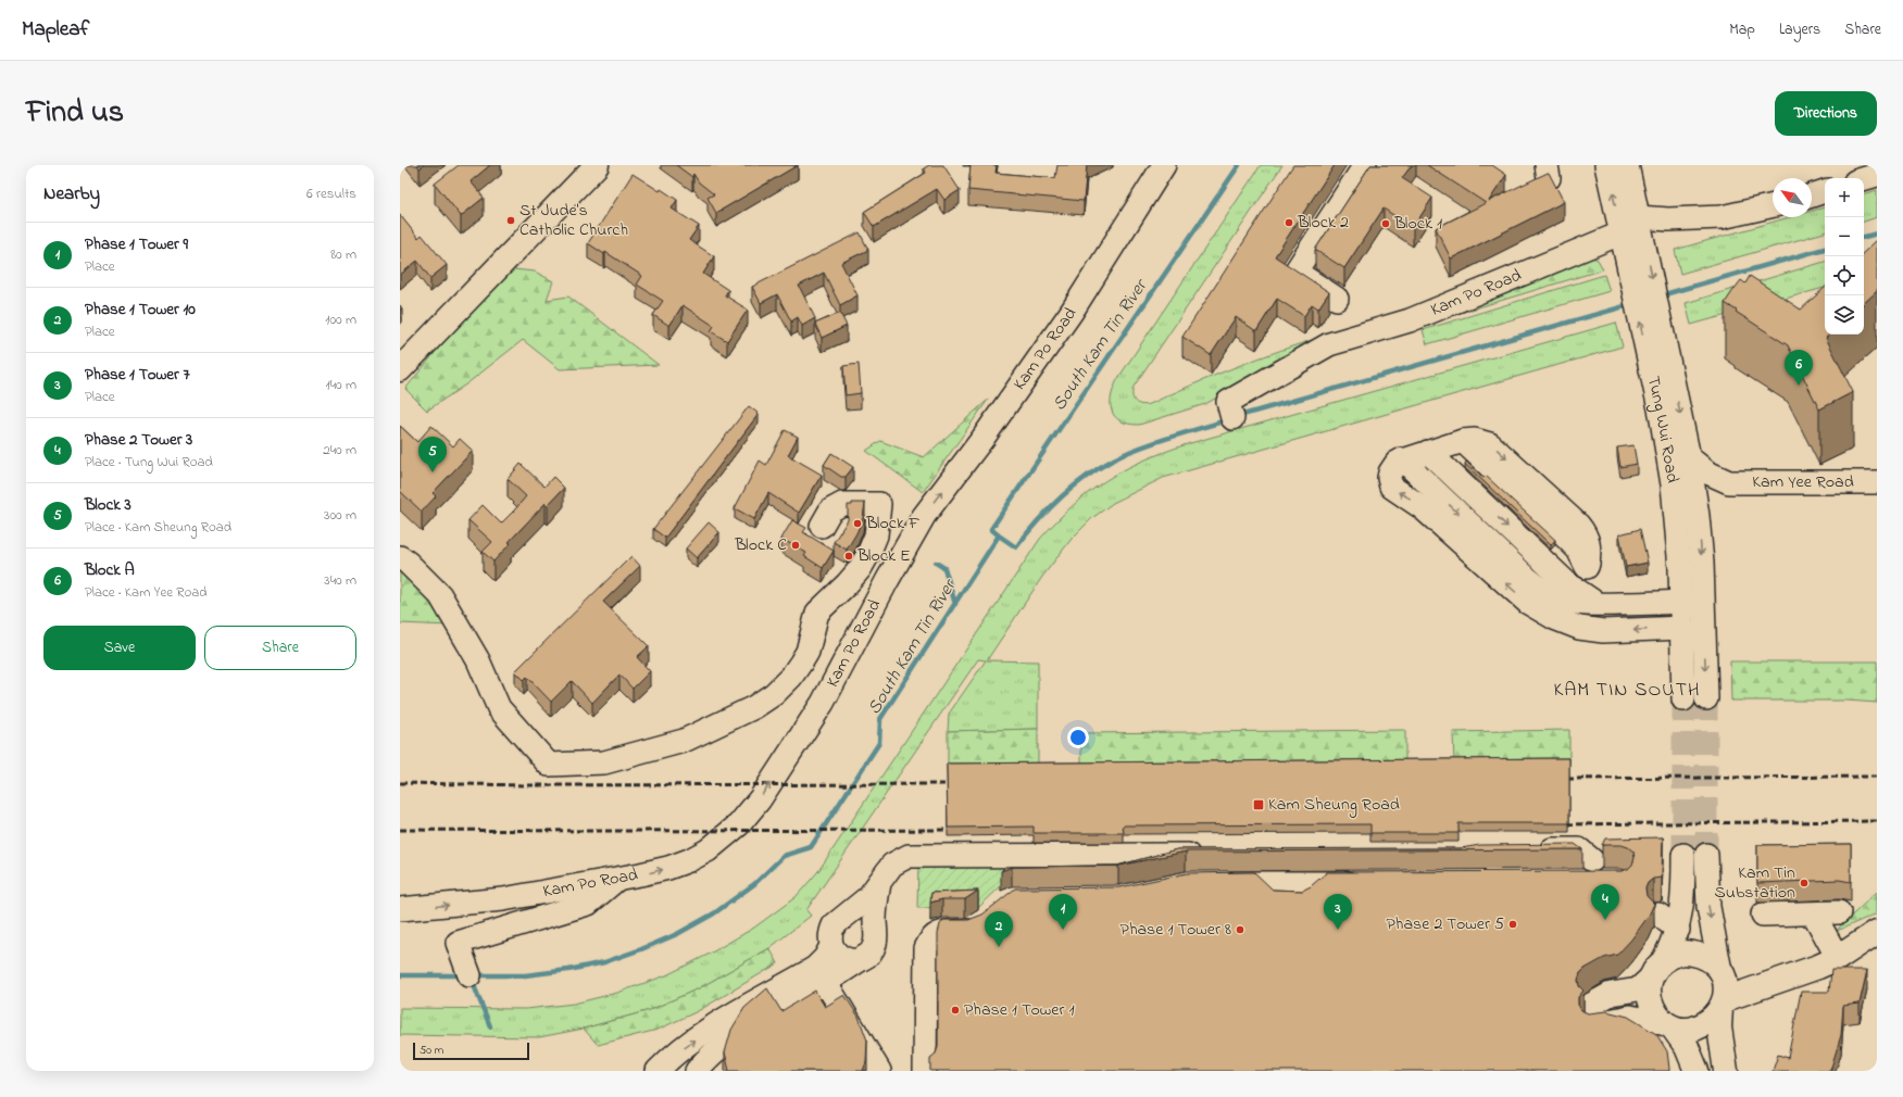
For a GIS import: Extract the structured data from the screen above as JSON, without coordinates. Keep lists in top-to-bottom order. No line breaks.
{"streets":{"street":["Kam Po Road","Tung Wui Road","Kam Yee Road"]},"crossings":[["Kam Po Road","Tung Wui Road"],["Tung Wui Road","Kam Yee Road"]],"districts":["KAM TIN SOUTH"],"water":["South Kam Tin River"],"places":{"other":["St Jude's Catholic Church","Block 2","Block 1","Block F","Block C","Block E","Kam Tin Substation","Phase 2 Tower 5","Phase 1 Tower 8","Phase 1 Tower 1"],"transit":["Kam Sheung Road"]},"scale_bar":"50 m","north":"top left","page":{"header":"Mapleaf","nav":["Map","Layers","Share"],"title":"Find us","buttons":["Directions",["Save","Share"]],"heading":["Nearby","6 results"],"map_buttons":["+","−"],"list":[{"mark":"1","name":"Phase 1 Tower 9","note":"Place","value":"80 m"},{"mark":"2","name":"Phase 1 Tower 10","note":"Place","value":"100 m"},{"mark":"3","name":"Phase 1 Tower 7","note":"Place","value":"140 m"},{"mark":"4","name":"Phase 2 Tower 3","note":"Place · Tung Wui Road","value":"240 m"},{"mark":"5","name":"Block 3","note":"Place · Kam Sheung Road","value":"300 m"},{"mark":"6","name":"Block A","note":"Place · Kam Yee Road","value":"340 m"}],"pins":["6","5","4","1","3","2"],"scale":"50 m"}}
